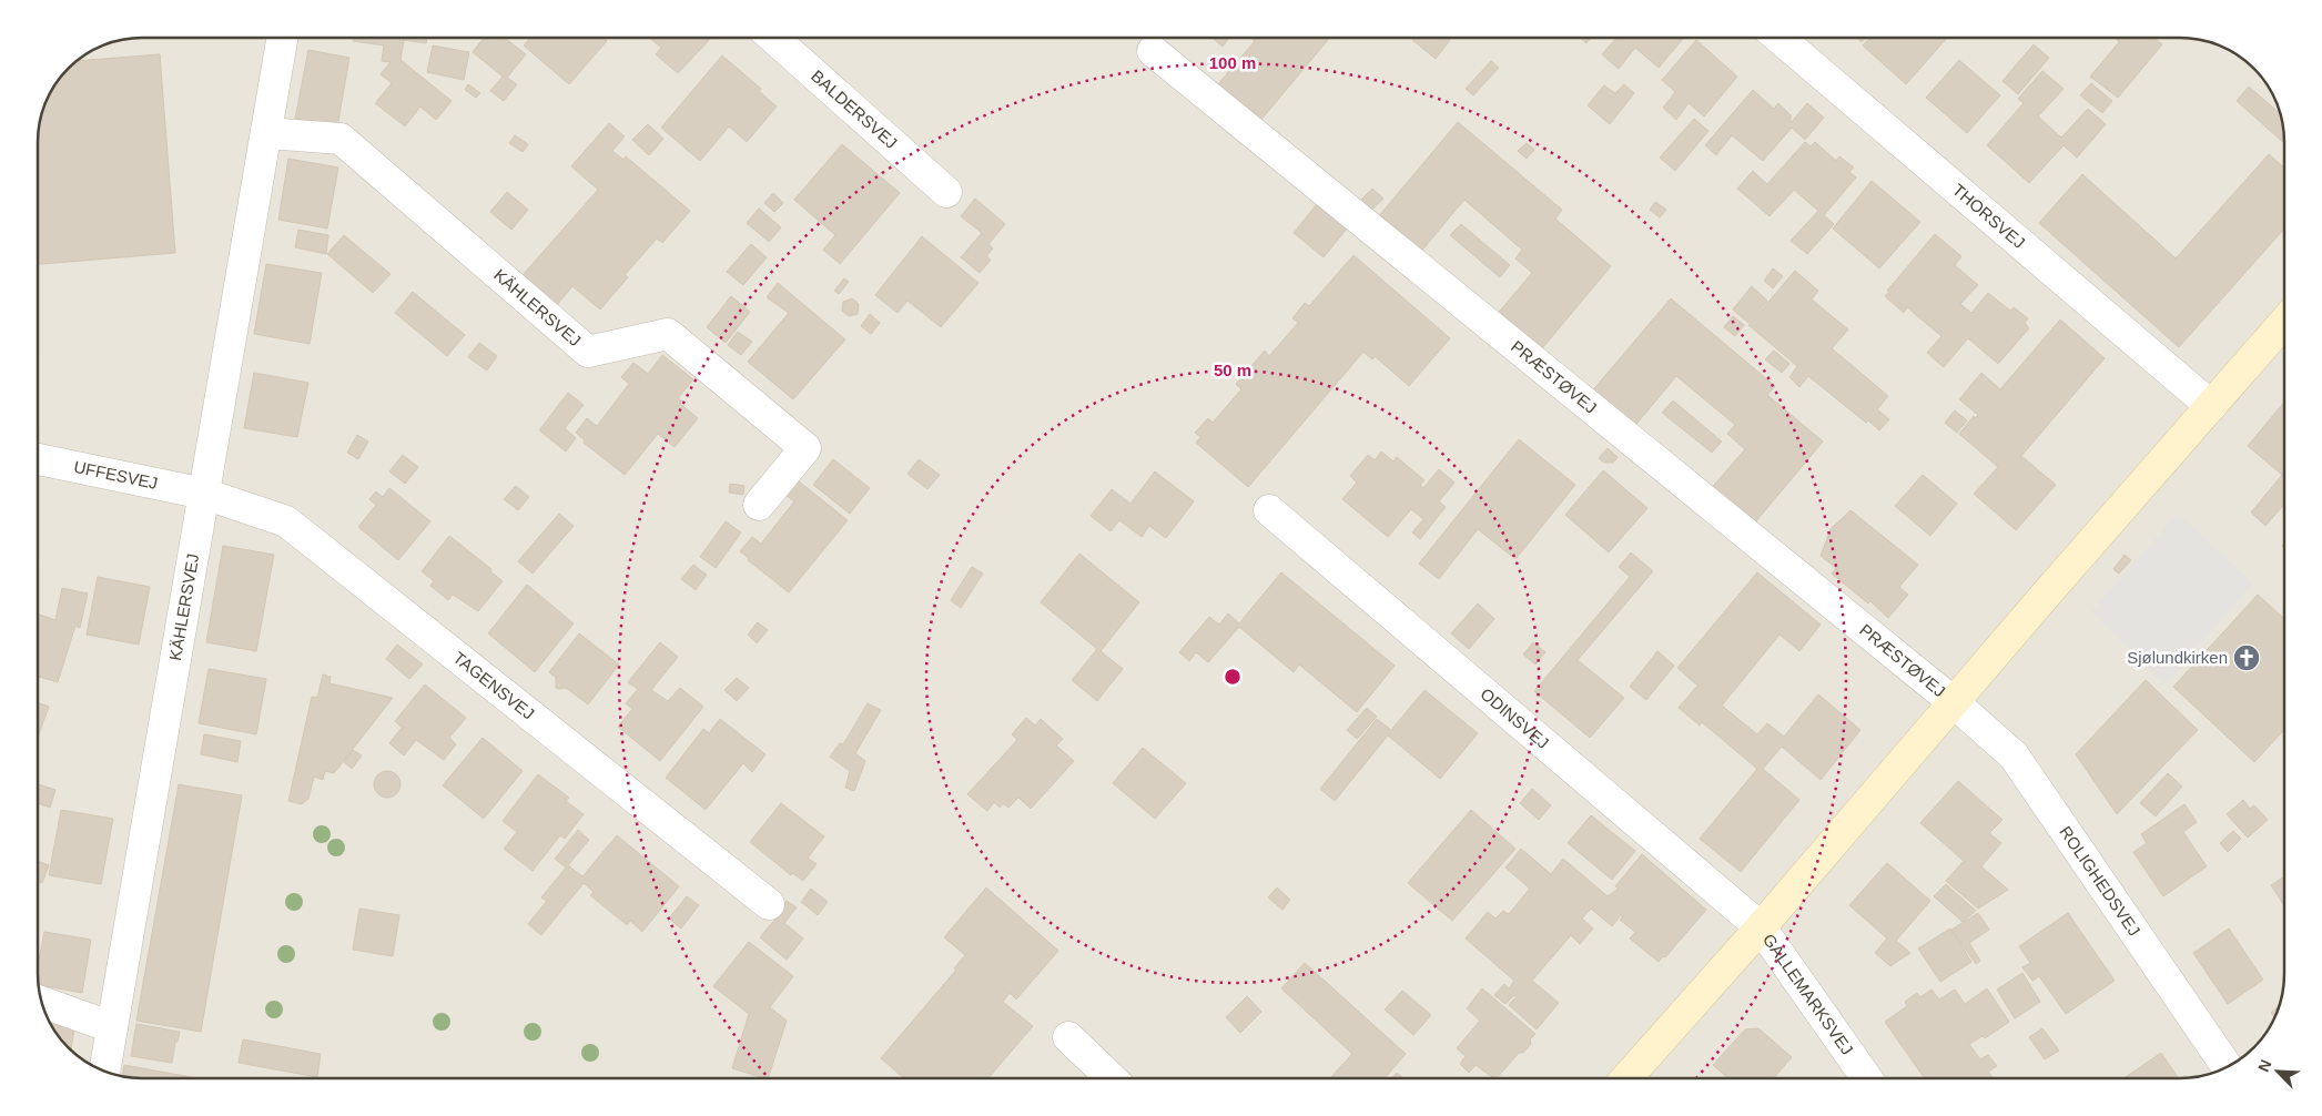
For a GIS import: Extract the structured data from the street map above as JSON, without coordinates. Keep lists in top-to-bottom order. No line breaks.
{"streets":{"street":["BALDERSVEJ","THORSVEJ","KÄHLERSVEJ","PRÆSTØVEJ","UFFESVEJ","TAGENSVEJ","ODINSVEJ","ROLIGHEDSVEJ","GALLEMARKSVEJ"]},"crossings":[["THORSVEJ","PRÆSTØVEJ"],["KÄHLERSVEJ","UFFESVEJ"],["KÄHLERSVEJ","TAGENSVEJ"],["PRÆSTØVEJ","ODINSVEJ"],["PRÆSTØVEJ","ROLIGHEDSVEJ"],["PRÆSTØVEJ","GALLEMARKSVEJ"],["UFFESVEJ","TAGENSVEJ"],["ODINSVEJ","GALLEMARKSVEJ"]],"places":{"church":["Sjølundkirken"]},"north":"top left","rings":["100 m","50 m"]}
